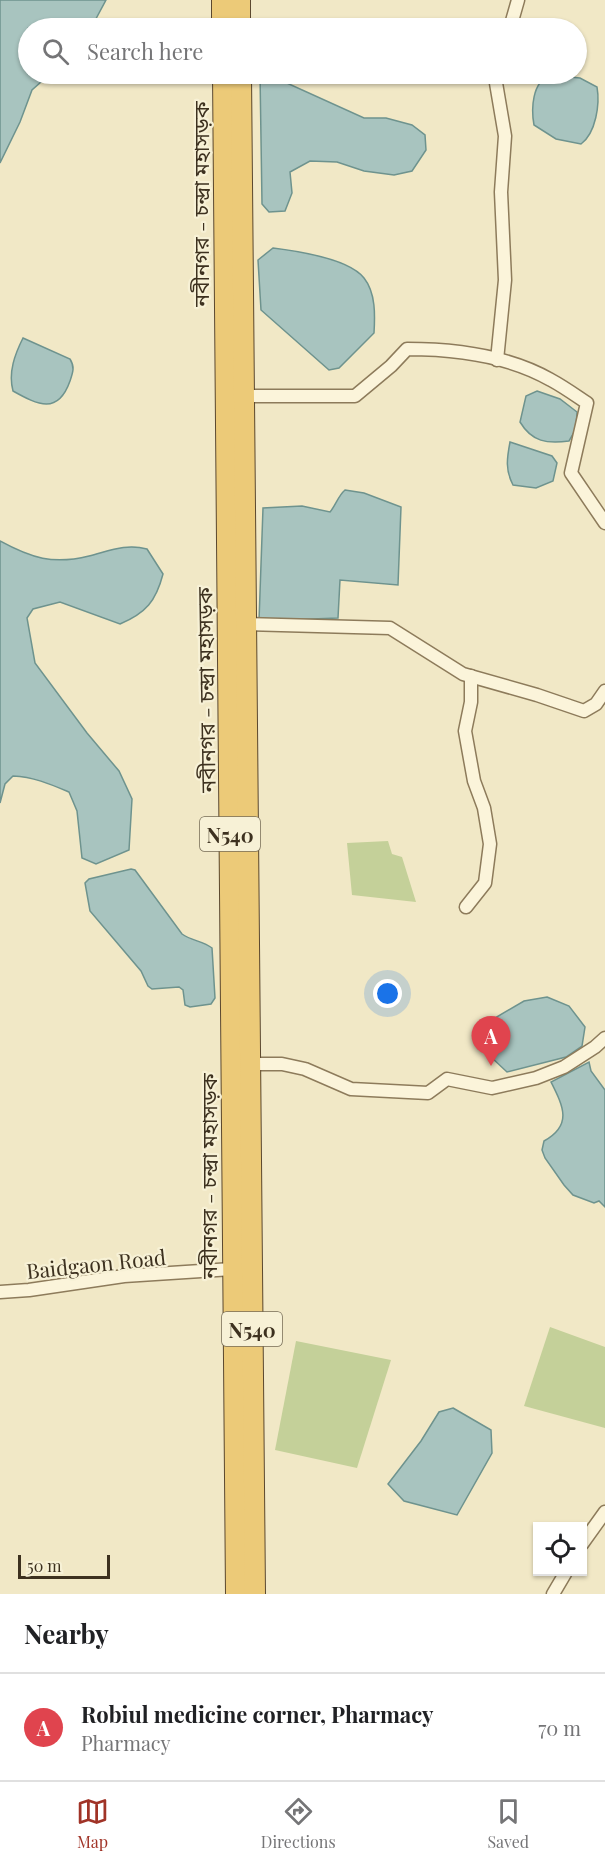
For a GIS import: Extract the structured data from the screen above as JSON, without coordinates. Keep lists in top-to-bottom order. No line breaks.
{"streets":{"highway":["নবীনগর - চন্দ্রা মহাসড়ক","N540"],"street":["Baidgaon Road"]},"crossings":[["নবীনগর - চন্দ্রা মহাসড়ক","Baidgaon Road"]],"scale_bar":"50 m","page":{"search":"Search here","pins":"A","scale":"50 m","heading":"Nearby","list":[{"mark":"A","name":"Robiul medicine corner, Pharmacy","note":"Pharmacy","value":"70 m"}],"nav":["Map","Directions","Saved"]}}
